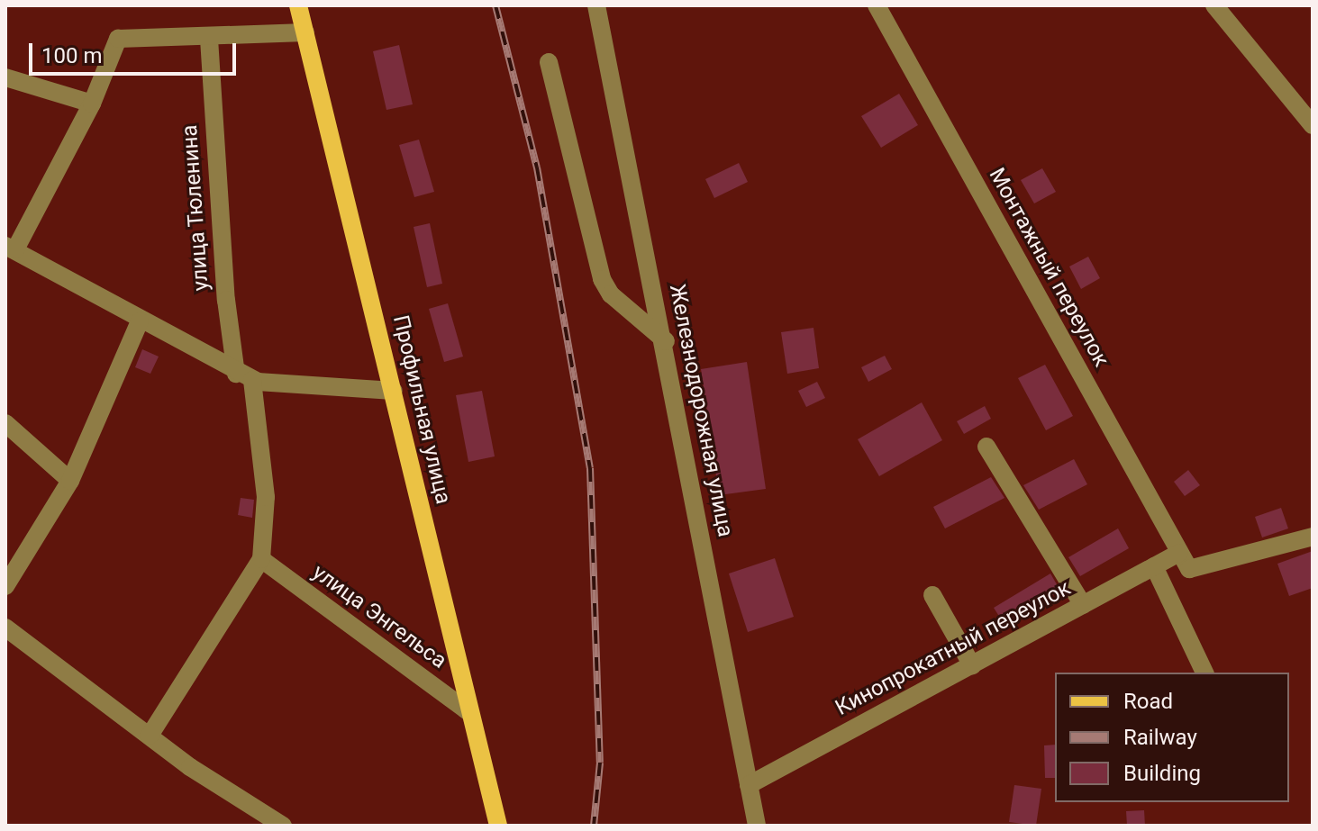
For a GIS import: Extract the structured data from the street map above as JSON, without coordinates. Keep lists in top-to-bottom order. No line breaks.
{"streets":{"main road":["Профильная улица"],"street":["улица Тюленина","Монтажный переулок","Железнодорожная улица","улица Энгельса","Кинопрокатный переулок"]},"crossings":[["Монтажный переулок","Кинопрокатный переулок"],["Профильная улица","улица Энгельса"],["Железнодорожная улица","Кинопрокатный переулок"]],"legend":["Road","Railway","Building"],"scale_bar":"100 m"}
